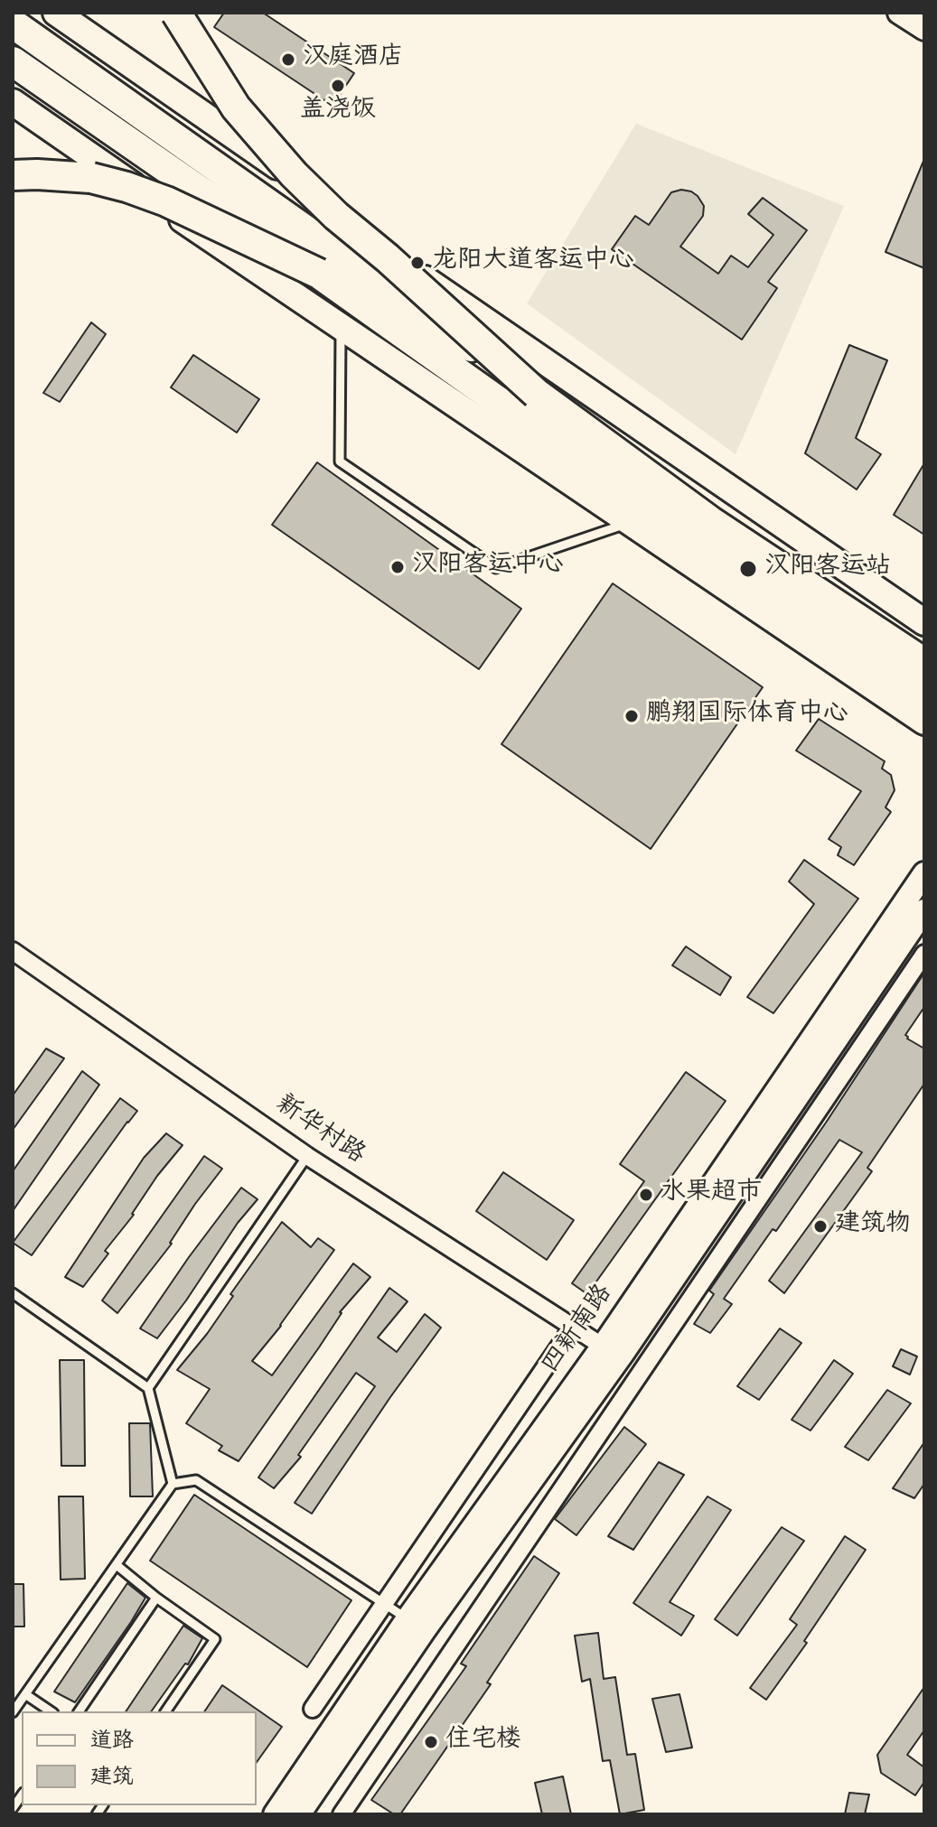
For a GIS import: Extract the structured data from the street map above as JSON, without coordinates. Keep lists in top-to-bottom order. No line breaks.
{"streets":{"main road":["四新南路"],"street":["新华村路"]},"crossings":[["新华村路","四新南路"]],"places":["汉庭酒店","盖浇饭","龙阳大道客运中心","汉阳客运中心","汉阳客运站","鹏翔国际体育中心","水果超市","建筑物","住宅楼"],"legend":["道路","建筑"]}
